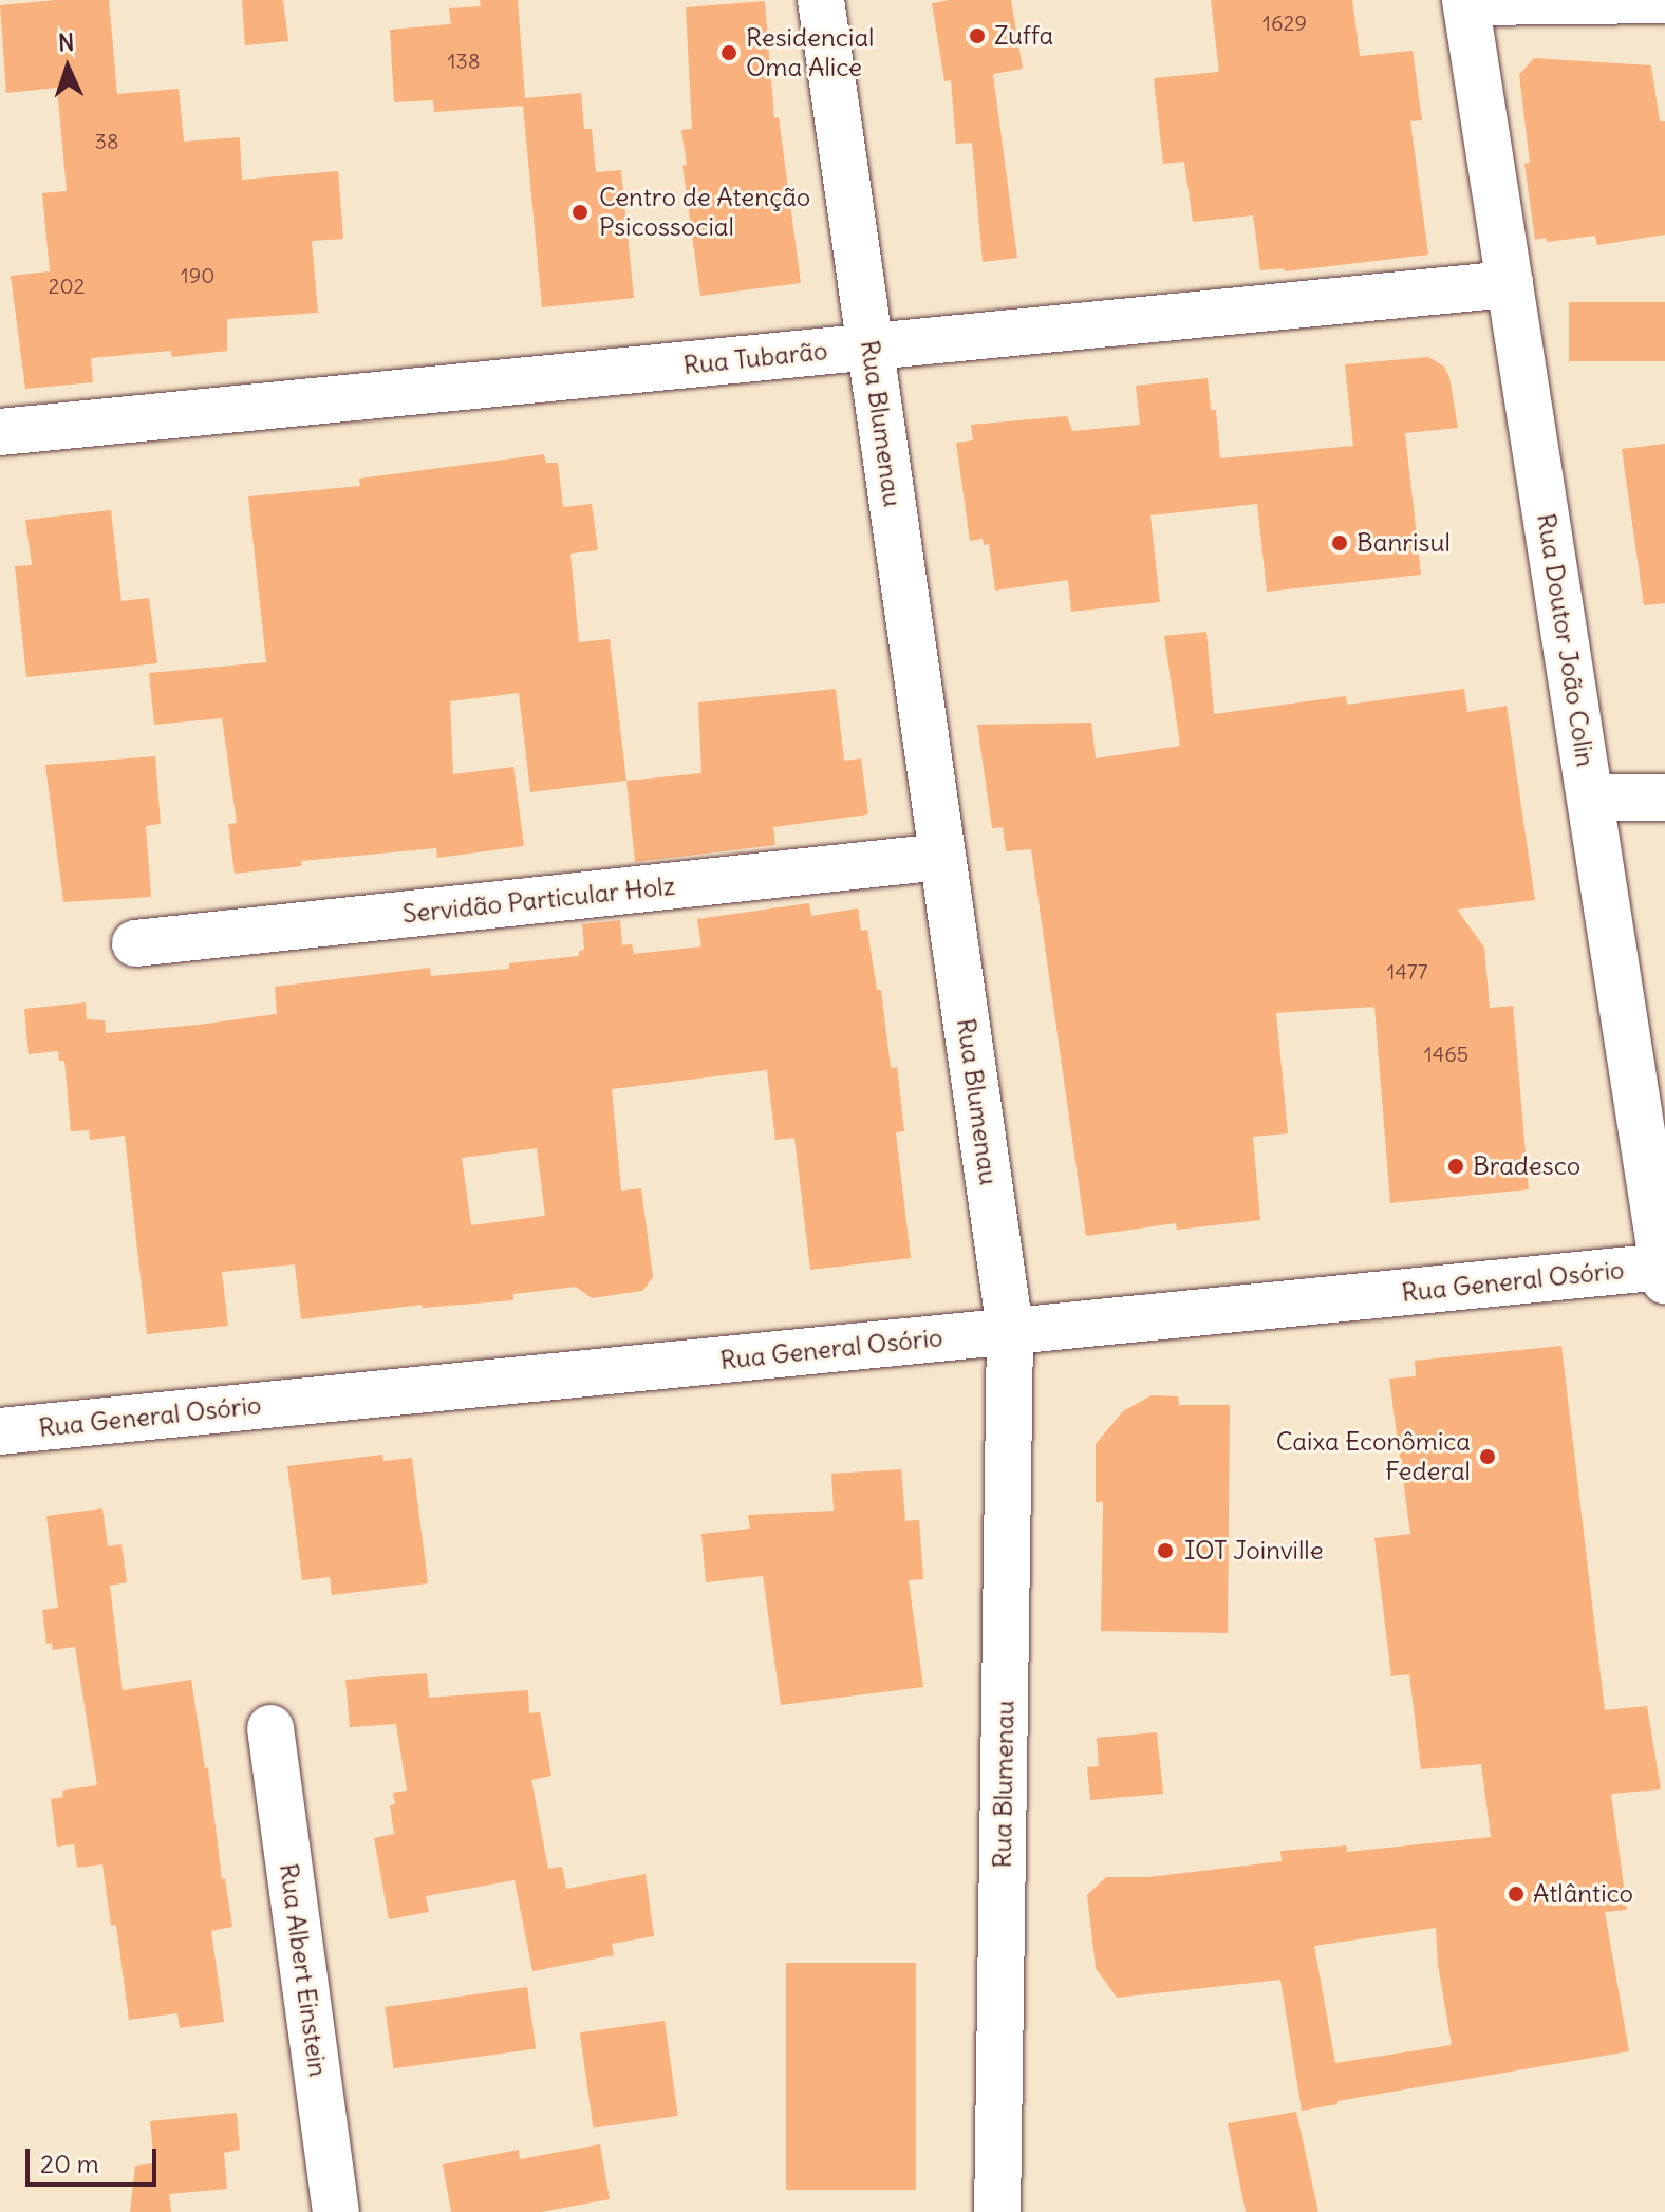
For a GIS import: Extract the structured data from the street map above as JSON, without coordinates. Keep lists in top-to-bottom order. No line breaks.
{"streets":{"street":["Rua Tubarão","Rua Blumenau","Rua Doutor João Colin","Servidão Particular Holz","Rua General Osório","Rua Albert Einstein"]},"crossings":[["Rua Tubarão","Rua Blumenau"],["Rua Tubarão","Rua Doutor João Colin"],["Rua Blumenau","Servidão Particular Holz"],["Rua Blumenau","Rua General Osório"],["Rua Doutor João Colin","Rua General Osório"]],"places":["Zuffa","Residencial Oma Alice","Centro de Atenção Psicossocial","Banrisul","Bradesco","Caixa Econômica Federal","IOT Joinville","Atlântico"],"house_numbers":["1629","138","38","190","202","1477","1465"],"scale_bar":"20 m","north":"top"}
